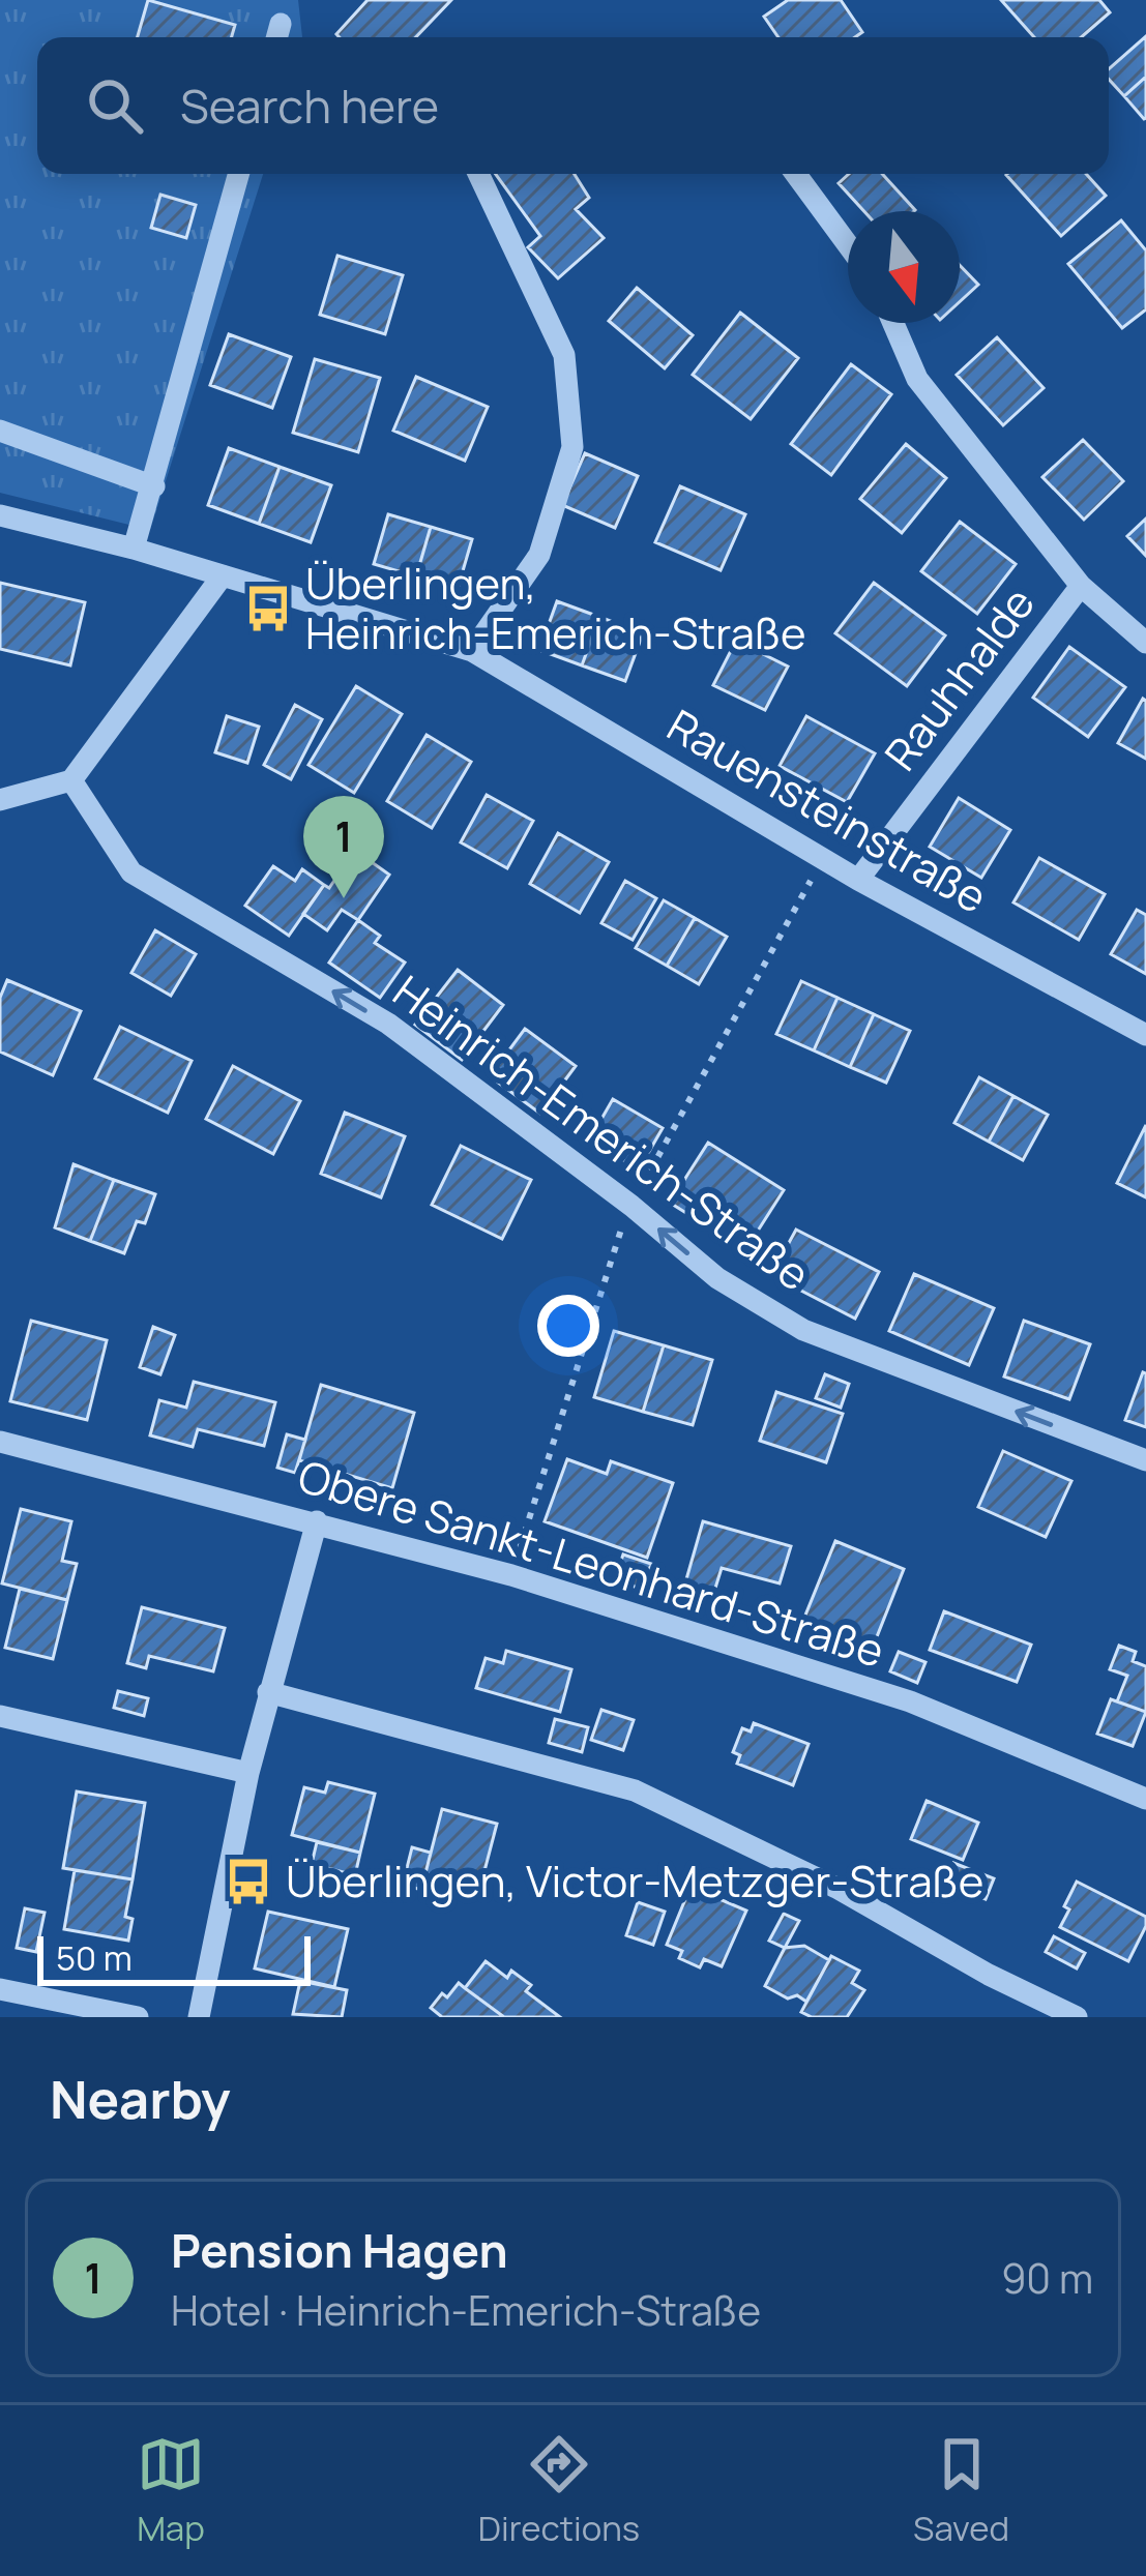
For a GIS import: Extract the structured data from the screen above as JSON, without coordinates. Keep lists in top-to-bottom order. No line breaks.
{"streets":{"street":["Rauhhalde","Rauensteinstraße","Heinrich-Emerich-Straße","Obere Sankt-Leonhard-Straße"]},"crossings":[["Rauhhalde","Rauensteinstraße"]],"one_way":["Heinrich-Emerich-Straße"],"places":{"bus stop":["Überlingen, Heinrich-Emerich-Straße","Überlingen, Victor-Metzger-Straße"]},"scale_bar":"50 m","north":"bottom","page":{"search":"Search here","pins":"1","scale":"50 m","heading":"Nearby","list":[{"mark":"1","name":"Pension Hagen","note":"Hotel · Heinrich-Emerich-Straße","value":"90 m"}],"nav":["Map","Directions","Saved"]}}
